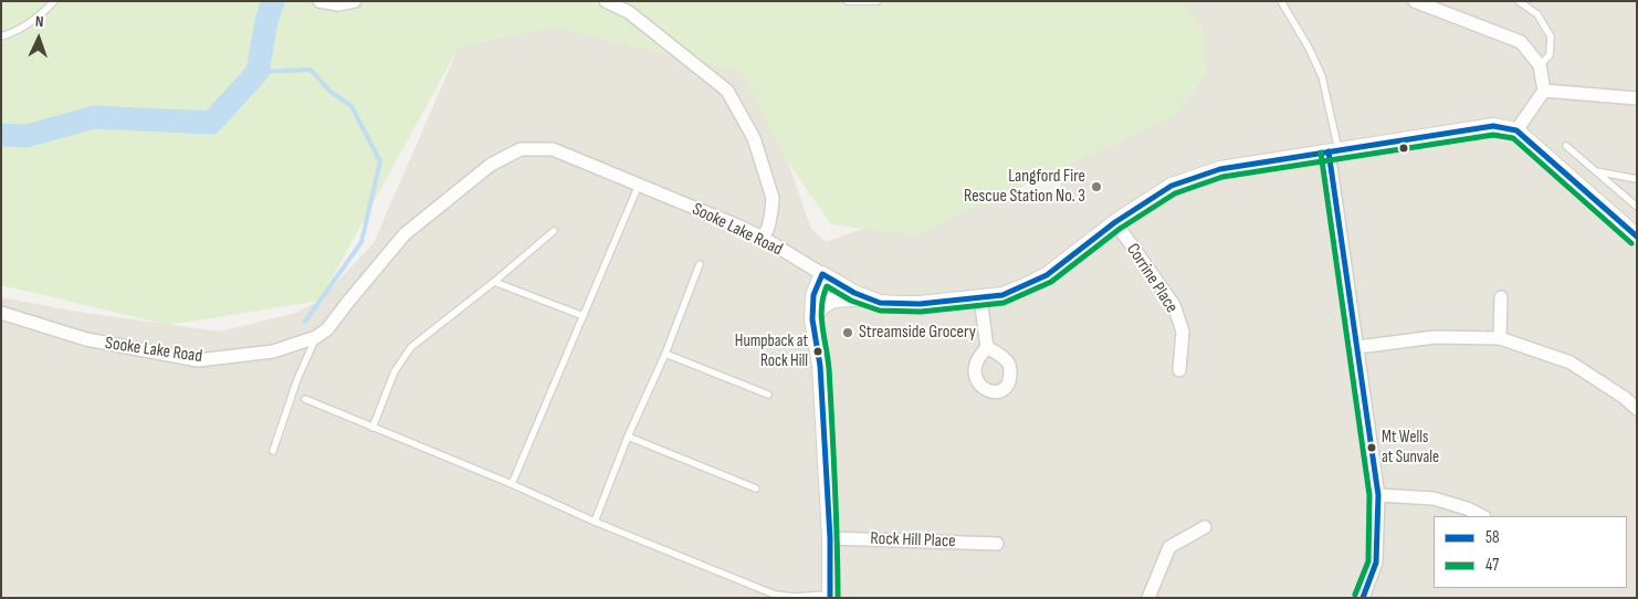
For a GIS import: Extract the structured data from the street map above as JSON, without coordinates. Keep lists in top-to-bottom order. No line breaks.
{"streets":{"street":["Sooke Lake Road","Corrine Place","Rock Hill Place"]},"crossings":[["Sooke Lake Road","Corrine Place"]],"places":["Langford Fire Rescue Station No. 3","Streamside Grocery","Humpback at Rock Hill","Mt Wells at Sunvale"],"lines":["transit line 58","transit line 47"],"legend":["58","47"],"north":"top"}
